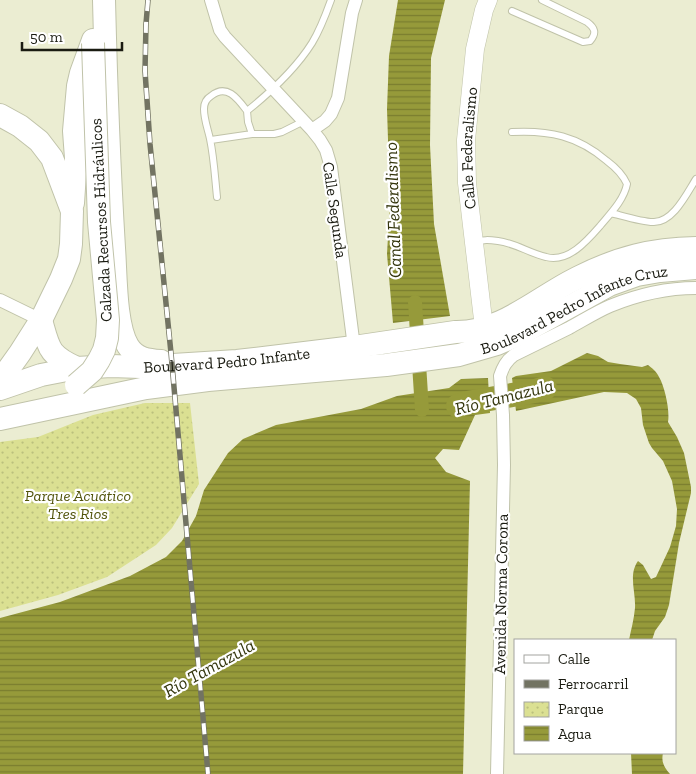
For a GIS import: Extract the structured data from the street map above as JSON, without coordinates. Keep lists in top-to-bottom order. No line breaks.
{"streets":{"highway":["Calzada Recursos Hidráulicos","Boulevard Pedro Infante Cruz","Boulevard Pedro Infante"],"main road":["Calle Federalismo"],"street":["Calle Segunda","Avenida Norma Corona"]},"crossings":[["Calle Federalismo","Boulevard Pedro Infante Cruz"],["Calle Segunda","Boulevard Pedro Infante"],["Calzada Recursos Hidráulicos","Boulevard Pedro Infante"],["Boulevard Pedro Infante Cruz","Boulevard Pedro Infante"]],"water":["Canal Federalismo","Río Tamazula"],"parks":["Parque Acuático Tres Rios"],"legend":["Calle","Ferrocarril","Parque","Agua"],"scale_bar":"50 m"}
